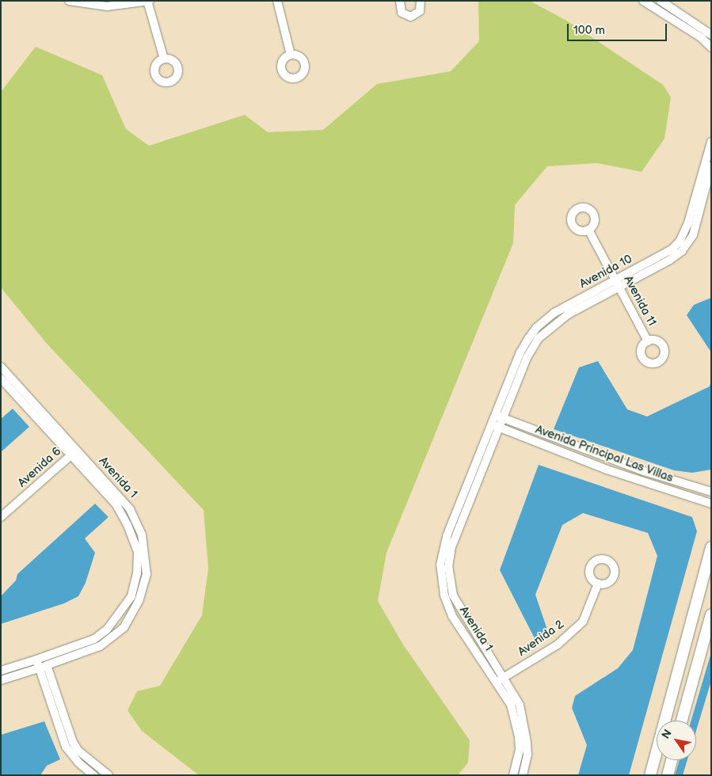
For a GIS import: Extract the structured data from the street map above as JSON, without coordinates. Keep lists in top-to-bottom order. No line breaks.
{"streets":{"street":["Avenida 10","Avenida 11","Avenida Principal Las Villas","Avenida 6","Avenida 1","Avenida 2"]},"crossings":[["Avenida 10","Avenida 11"],["Avenida 10","Avenida Principal Las Villas"],["Avenida 10","Avenida 1"],["Avenida Principal Las Villas","Avenida 1"],["Avenida 6","Avenida 1"],["Avenida 1","Avenida 2"]],"scale_bar":"100 m","north":"top left"}
